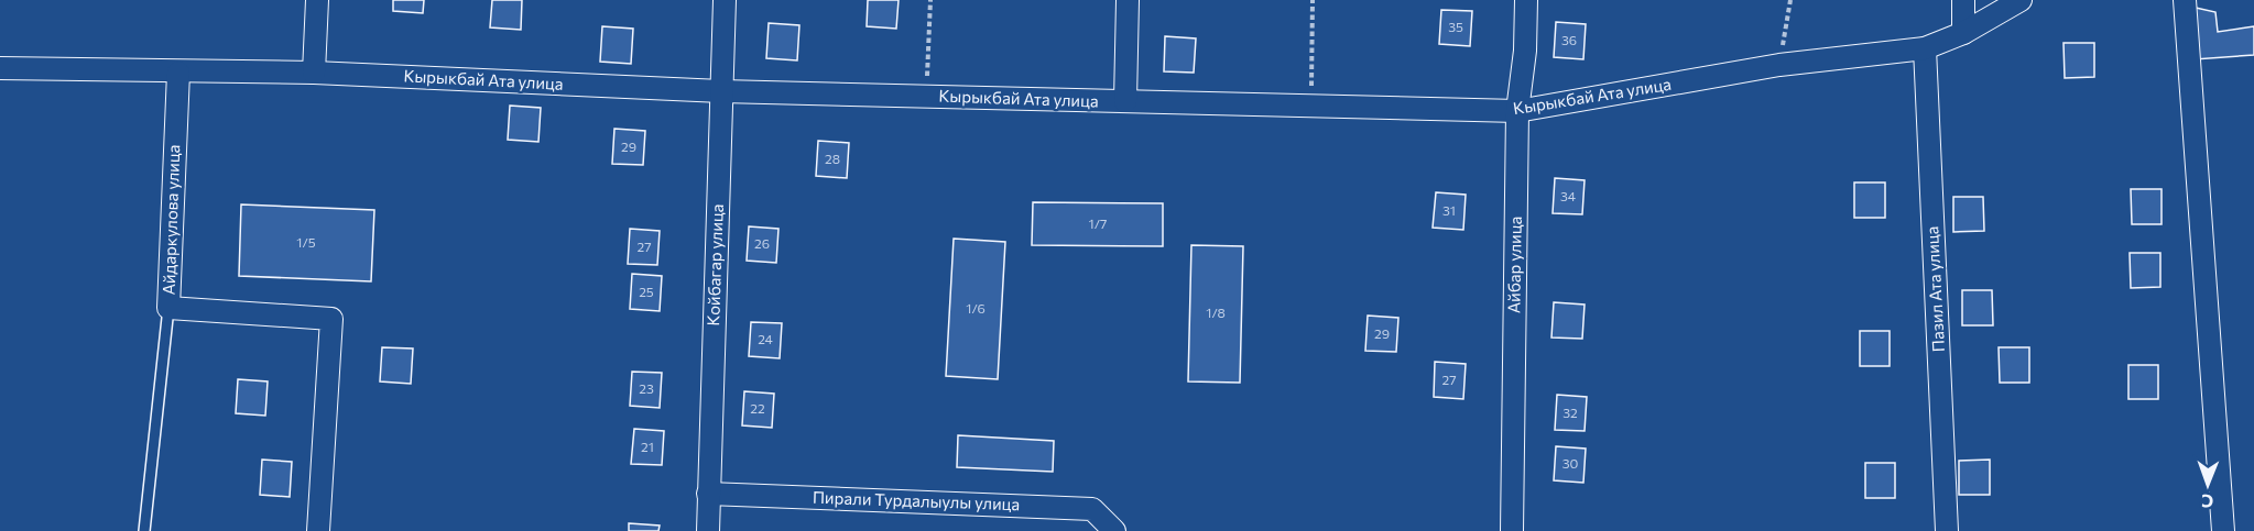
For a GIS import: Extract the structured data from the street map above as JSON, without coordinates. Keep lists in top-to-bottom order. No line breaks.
{"streets":{"street":["Кырыкбай Ата улица","Айдаркулова улица","Койбагар улица","Айбар улица","Пазил Ата улица","Пирали Турдалыулы улица"]},"crossings":[["Кырыкбай Ата улица","Айдаркулова улица"],["Кырыкбай Ата улица","Койбагар улица"],["Кырыкбай Ата улица","Айбар улица"],["Кырыкбай Ата улица","Пазил Ата улица"],["Койбагар улица","Пирали Турдалыулы улица"]],"house_numbers":["35","36","29","28","34","31","1/7","1/5","26","27","25","1/6","1/8","29","24","27","23","22","32","21","30"],"north":"bottom"}
